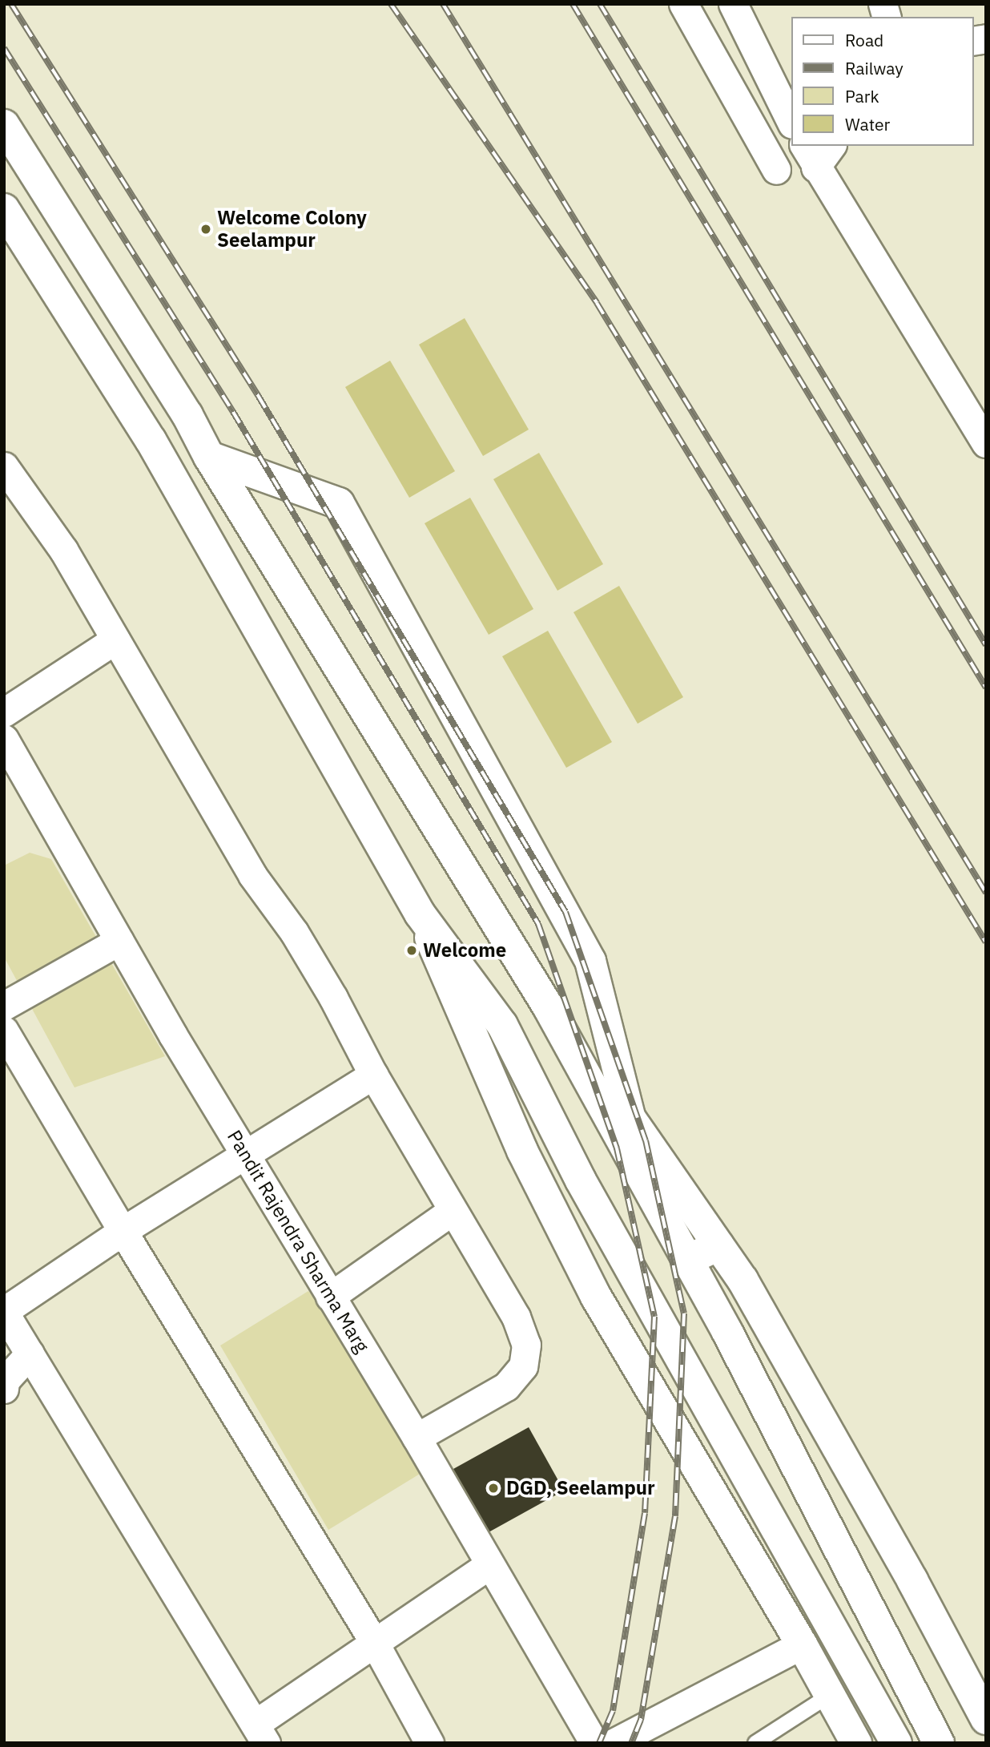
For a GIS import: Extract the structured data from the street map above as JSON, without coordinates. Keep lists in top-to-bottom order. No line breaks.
{"streets":{"street":["Pandit Rajendra Sharma Marg"]},"places":["Welcome Colony Seelampur","Welcome","DGD, Seelampur"],"legend":["Road","Railway","Park","Water"]}
